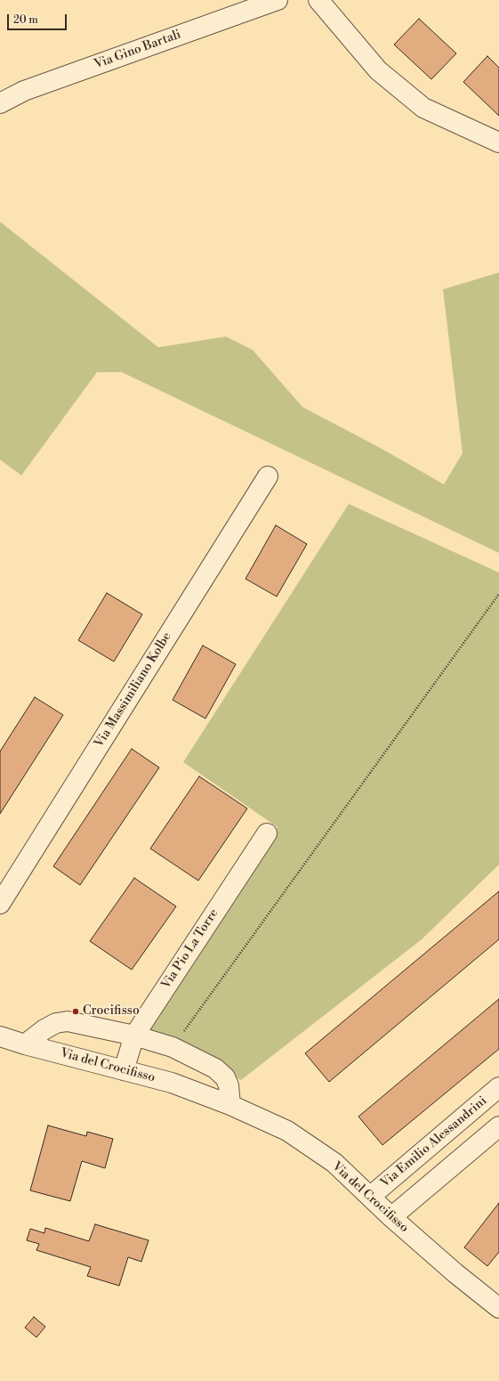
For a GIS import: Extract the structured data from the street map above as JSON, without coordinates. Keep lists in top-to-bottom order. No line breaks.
{"streets":{"street":["Via Gino Bartali","Via Massimiliano Kolbe","Via Pio La Torre","Via del Crocifisso","Via Emilio Alessandrini"]},"crossings":[["Via Pio La Torre","Via del Crocifisso"],["Via del Crocifisso","Via Emilio Alessandrini"]],"places":["Crocifisso"],"scale_bar":"20 m"}
